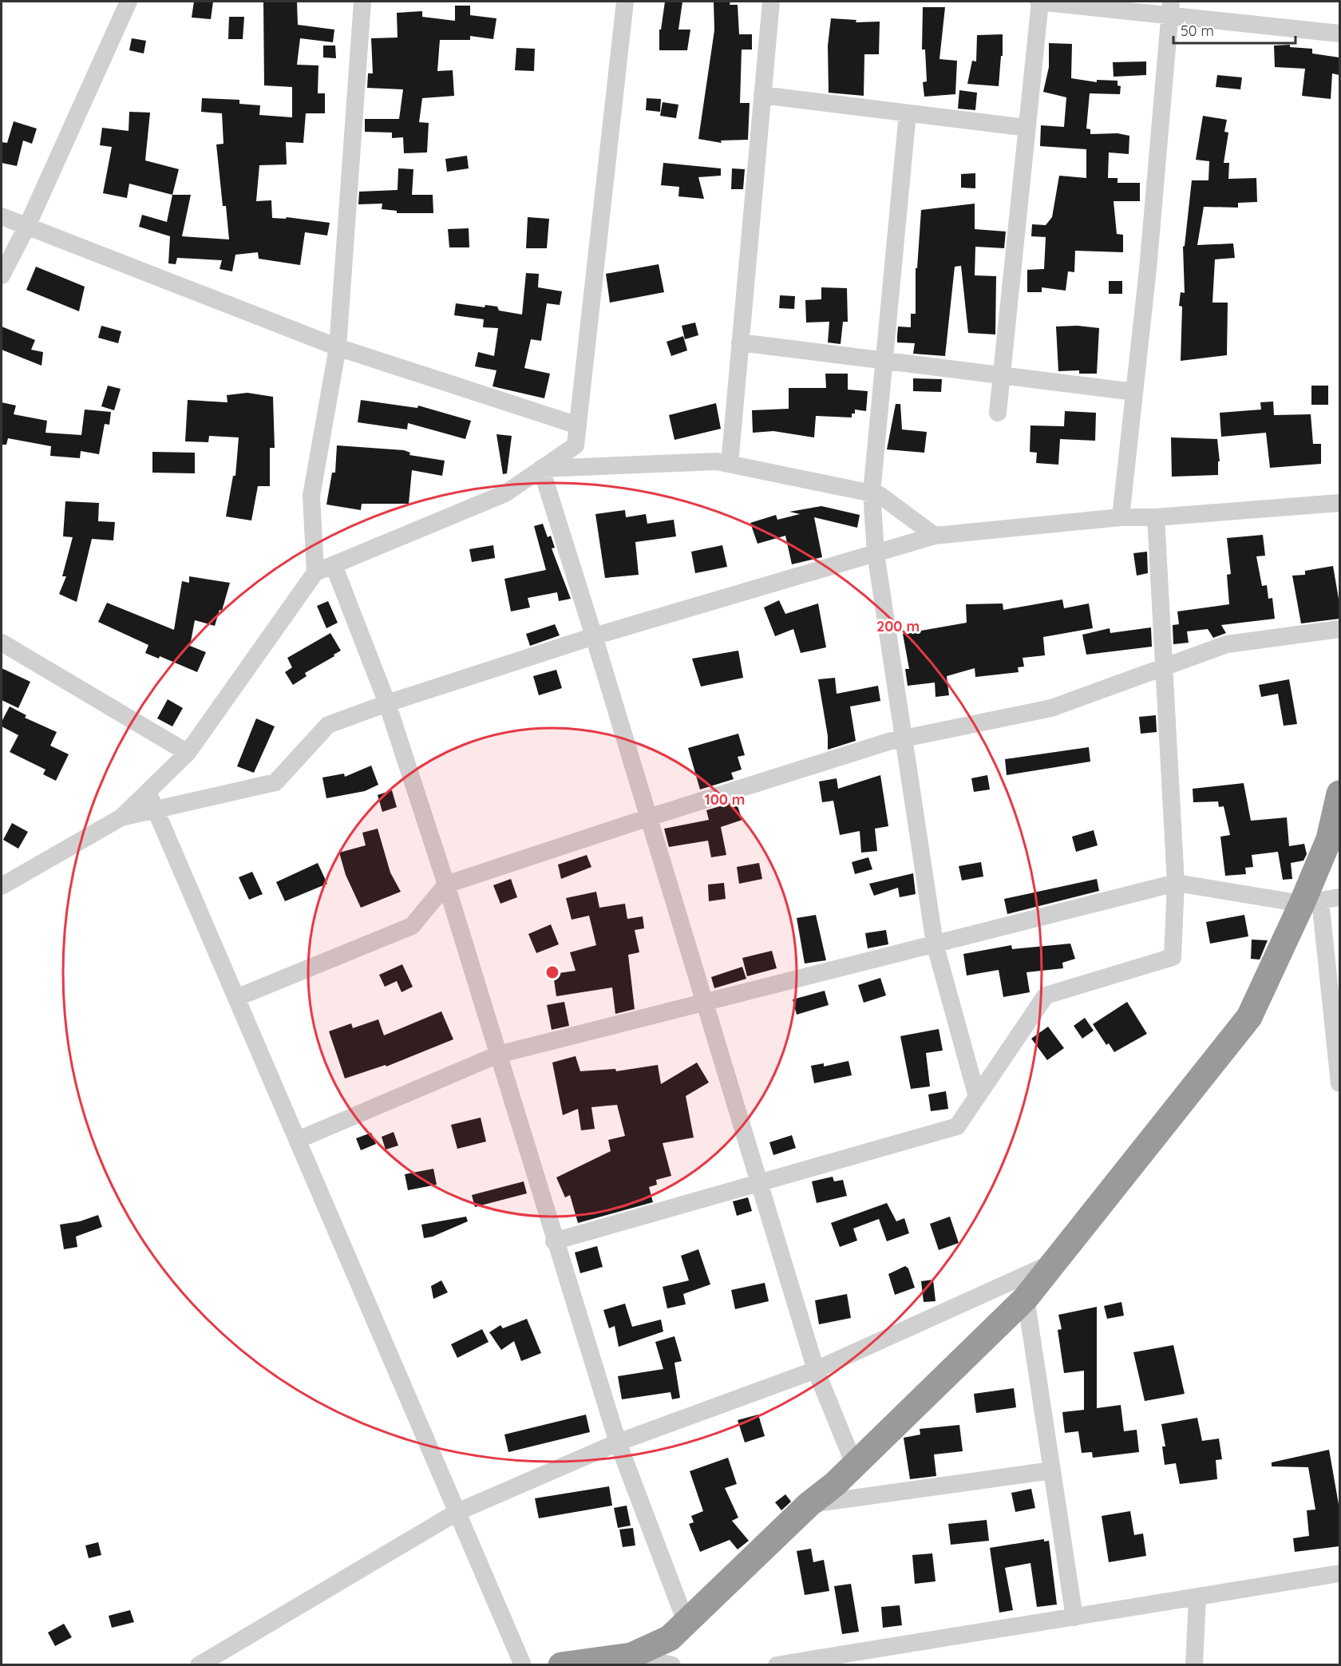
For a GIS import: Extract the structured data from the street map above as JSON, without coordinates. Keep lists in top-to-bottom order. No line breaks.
{"scale_bar":"50 m","rings":["200 m","100 m"]}
